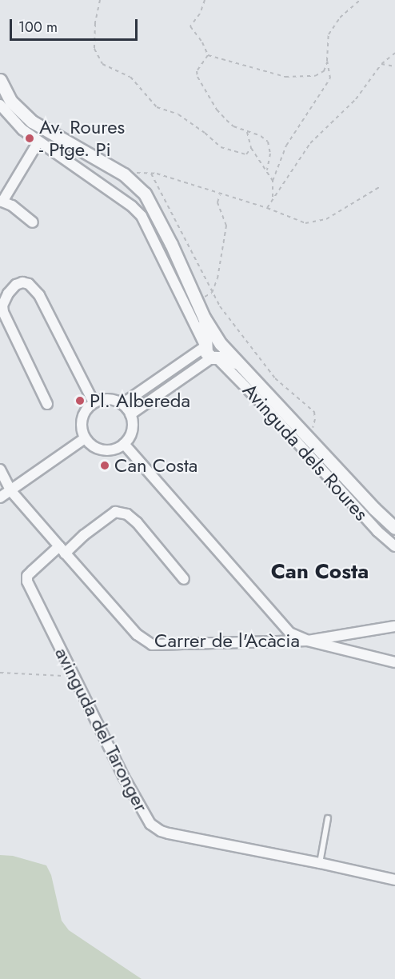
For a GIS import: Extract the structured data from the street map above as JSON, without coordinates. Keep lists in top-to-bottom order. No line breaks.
{"streets":{"street":["Avinguda dels Roures","Carrer de l'Acàcia","avinguda del Taronger"]},"crossings":[["Carrer de l'Acàcia","avinguda del Taronger"]],"districts":["Can Costa"],"places":["Av. Roures - Ptge. Pi","Pl. Albereda","Can Costa"],"scale_bar":"100 m"}
